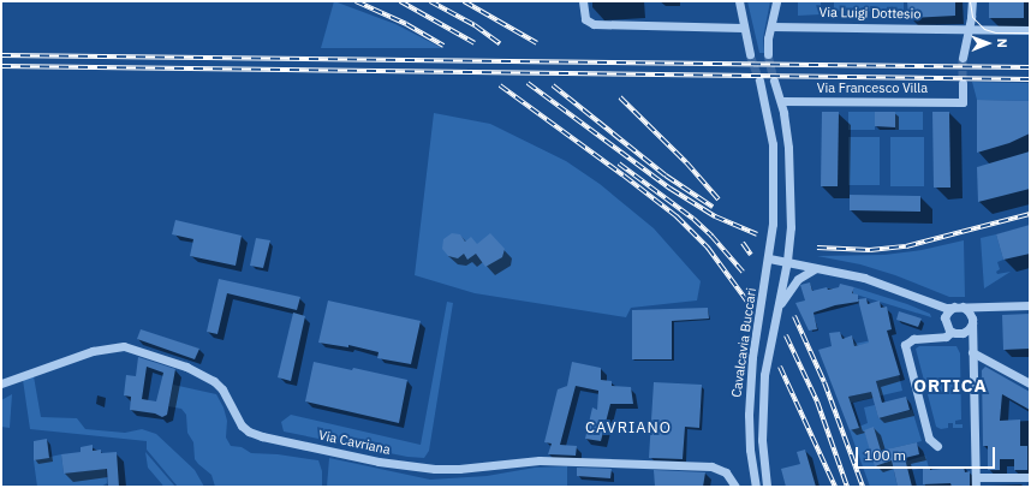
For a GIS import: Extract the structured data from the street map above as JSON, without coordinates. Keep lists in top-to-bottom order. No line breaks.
{"streets":{"street":["Via Luigi Dottesio","Via Francesco Villa","Cavalcavia Buccari","Via Cavriana"]},"crossings":[["Via Francesco Villa","Cavalcavia Buccari"]],"districts":["ORTICA","CAVRIANO"],"scale_bar":"100 m","north":"right"}
